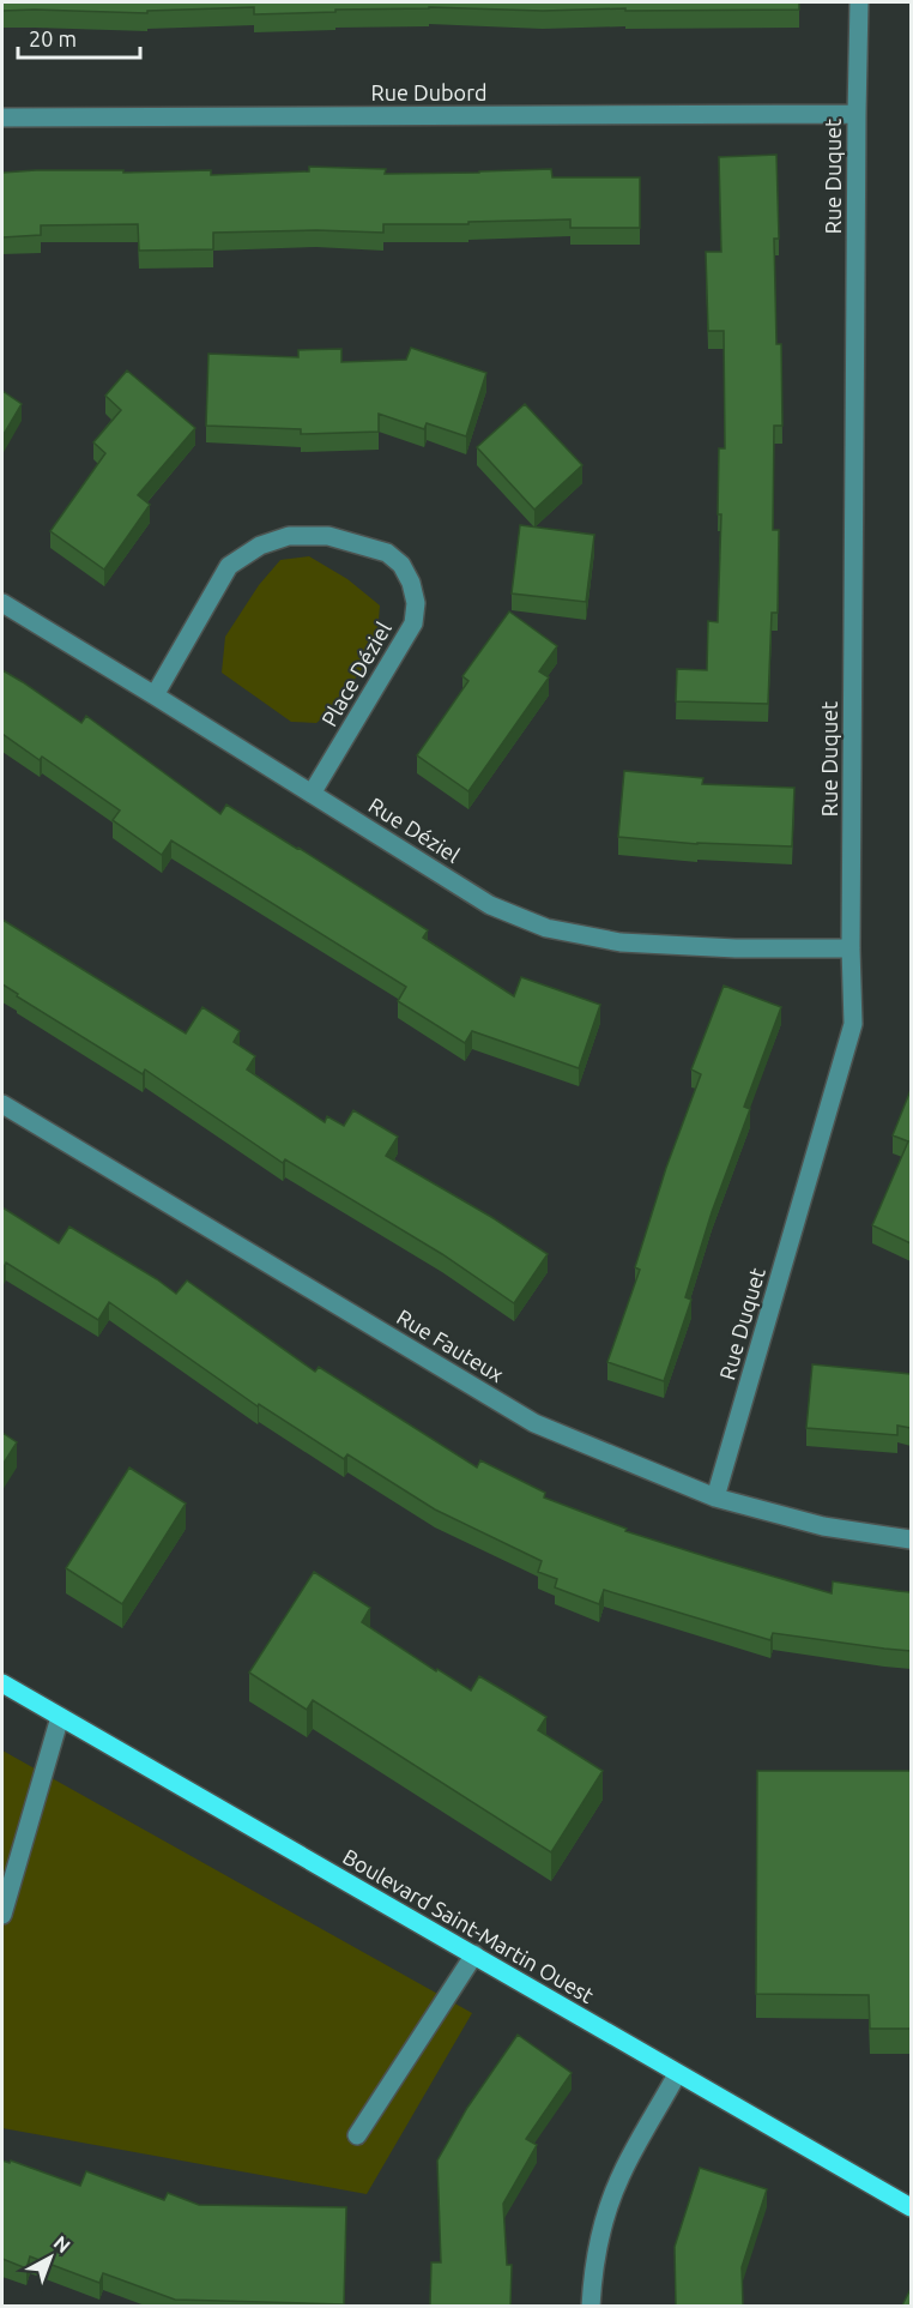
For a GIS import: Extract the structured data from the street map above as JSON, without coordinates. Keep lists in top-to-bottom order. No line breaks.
{"streets":{"main road":["Boulevard Saint-Martin Ouest"],"street":["Rue Dubord","Rue Duquet","Place Déziel","Rue Déziel","Rue Fauteux"]},"crossings":[["Rue Dubord","Rue Duquet"],["Rue Duquet","Rue Déziel"],["Rue Duquet","Rue Fauteux"],["Place Déziel","Rue Déziel"]],"scale_bar":"20 m","north":"top right"}
